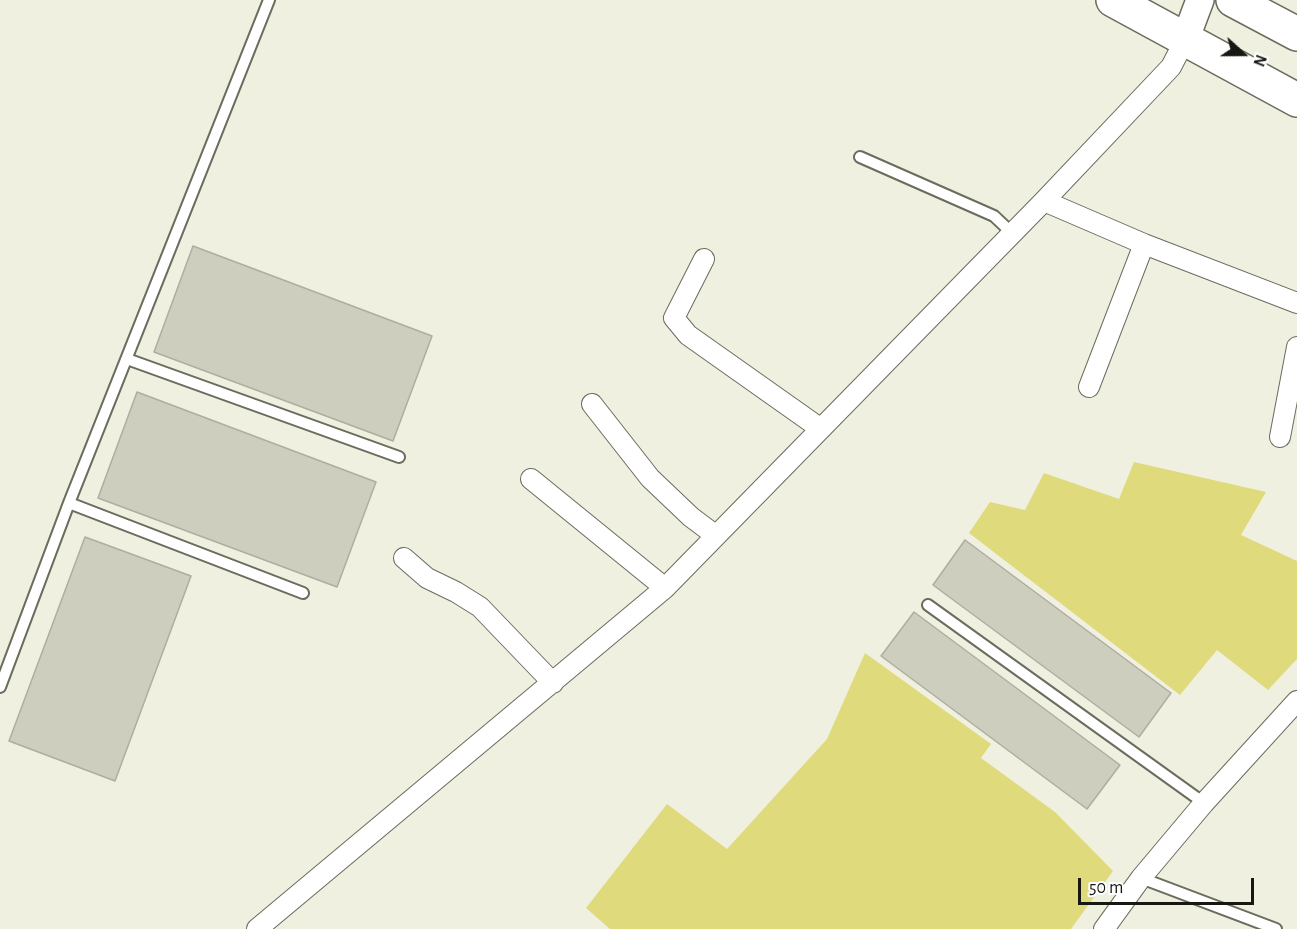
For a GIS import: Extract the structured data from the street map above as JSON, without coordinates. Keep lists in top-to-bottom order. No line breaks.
{"scale_bar":"50 m","north":"right"}
